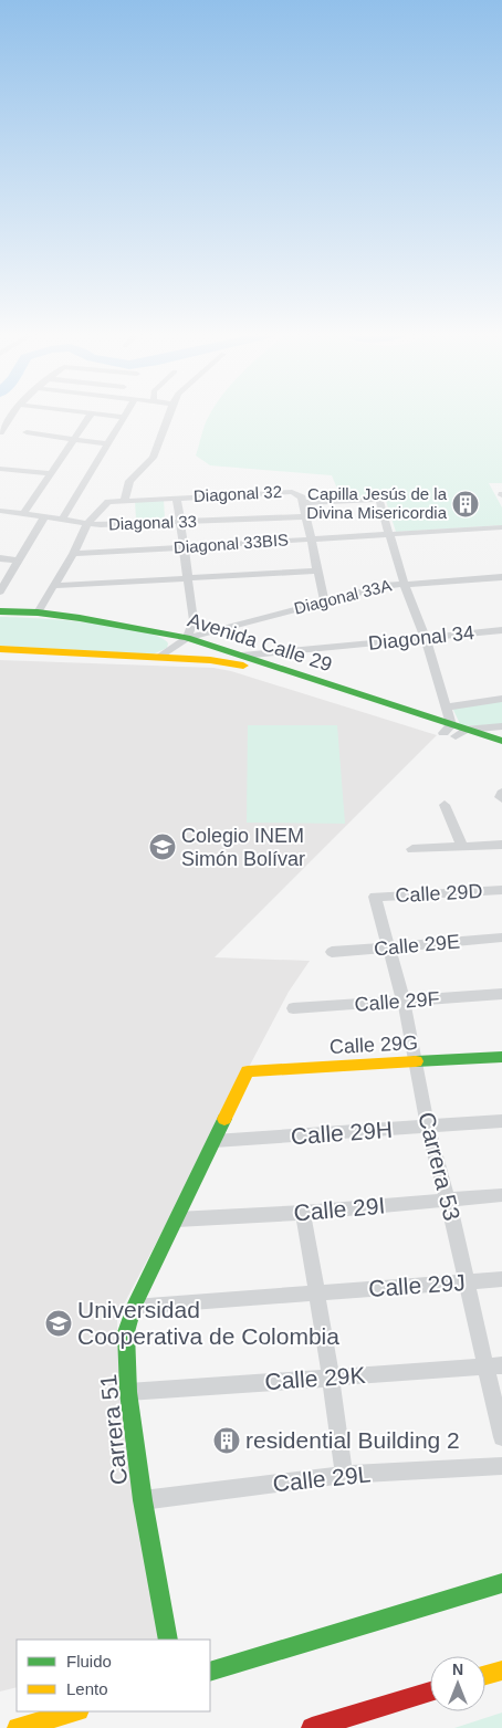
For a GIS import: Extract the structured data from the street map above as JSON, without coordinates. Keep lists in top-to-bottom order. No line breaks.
{"streets":{"main road":["Avenida Calle 29","Calle 29G","Carrera 51"],"street":["Diagonal 32","Diagonal 33","Diagonal 33BIS","Diagonal 33A","Diagonal 34","Calle 29D","Calle 29E","Calle 29F","Calle 29H","Carrera 53","Calle 29I","Calle 29J","Calle 29K","Calle 29L"]},"crossings":[["Diagonal 32","Diagonal 33"],["Diagonal 32","Diagonal 33BIS"],["Diagonal 32","Diagonal 33A"],["Diagonal 32","Avenida Calle 29"],["Diagonal 33A","Avenida Calle 29"],["Diagonal 34","Avenida Calle 29"],["Calle 29D","Carrera 53"],["Calle 29E","Carrera 53"],["Calle 29F","Carrera 53"],["Calle 29G","Carrera 53"],["Calle 29G","Carrera 51"],["Calle 29H","Carrera 53"],["Calle 29H","Carrera 51"],["Carrera 53","Calle 29I"],["Carrera 53","Calle 29J"],["Carrera 53","Calle 29K"],["Calle 29I","Carrera 51"],["Calle 29J","Carrera 51"],["Calle 29K","Carrera 51"],["Carrera 51","Calle 29L"]],"places":{"building":["Capilla Jesús de la Divina Misericordia","residential Building 2"],"school or university":["Colegio INEM Simón Bolívar","Universidad Cooperativa de Colombia"]},"legend":["Fluido","Lento"],"north":"top"}
